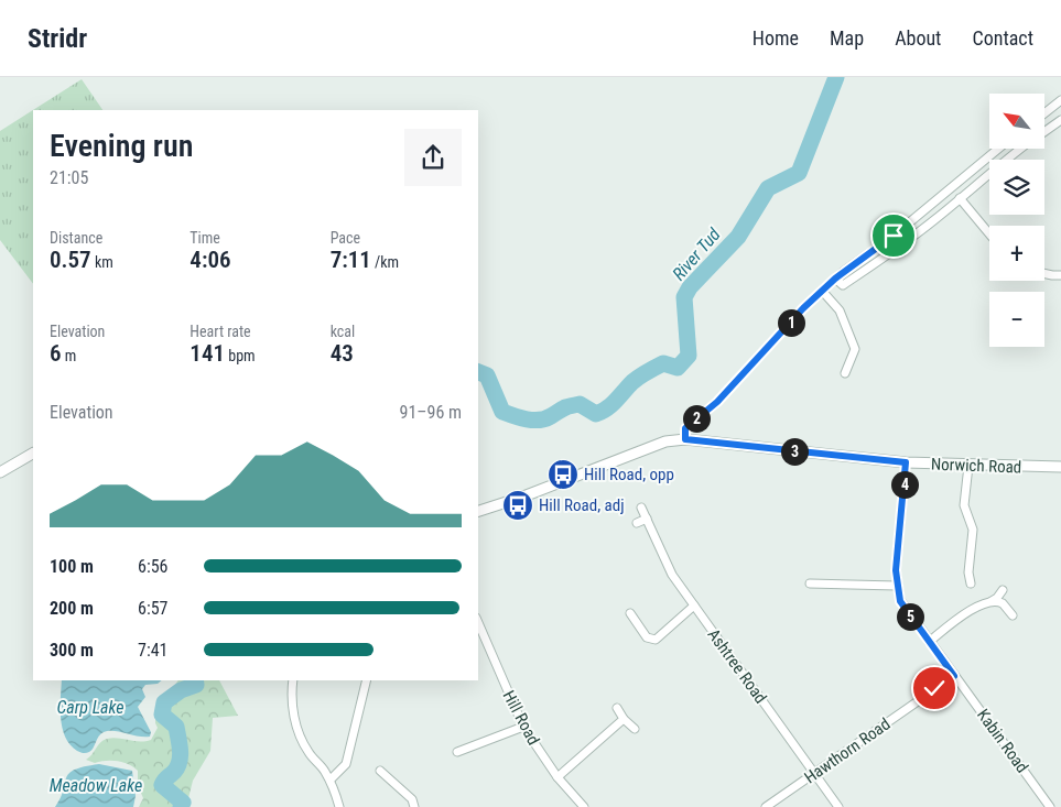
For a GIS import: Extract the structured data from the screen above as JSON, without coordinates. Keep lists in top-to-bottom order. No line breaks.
{"streets":{"street":["Norwich Road","Ashtree Road","Hill Road","Kabin Road","Hawthorn Road"]},"crossings":[["Norwich Road","Kabin Road"],["Ashtree Road","Hawthorn Road"],["Kabin Road","Hawthorn Road"]],"water":["River Tud","Carp Lake","Meadow Lake"],"places":{"bus stop":["Hill Road, opp","Hill Road, adj"]},"north":"top left","page":{"header":"Stridr","nav":["Home","Map","About","Contact"],"map_buttons":["+","−"],"heading":["Evening run","21:05"],"stats":[["Distance","0.57 km"],["Time","4:06"],["Pace","7:11 /km"],["Elevation","6 m"],["Heart rate","141 bpm"],["kcal","43"]],"pins":["1","2","3","4","5"],"chart":["Elevation","91–96 m"],"list":[{"name":"100 m","note":"6:56"},{"name":"200 m","note":"6:57"},{"name":"300 m","note":"7:41"}]}}
